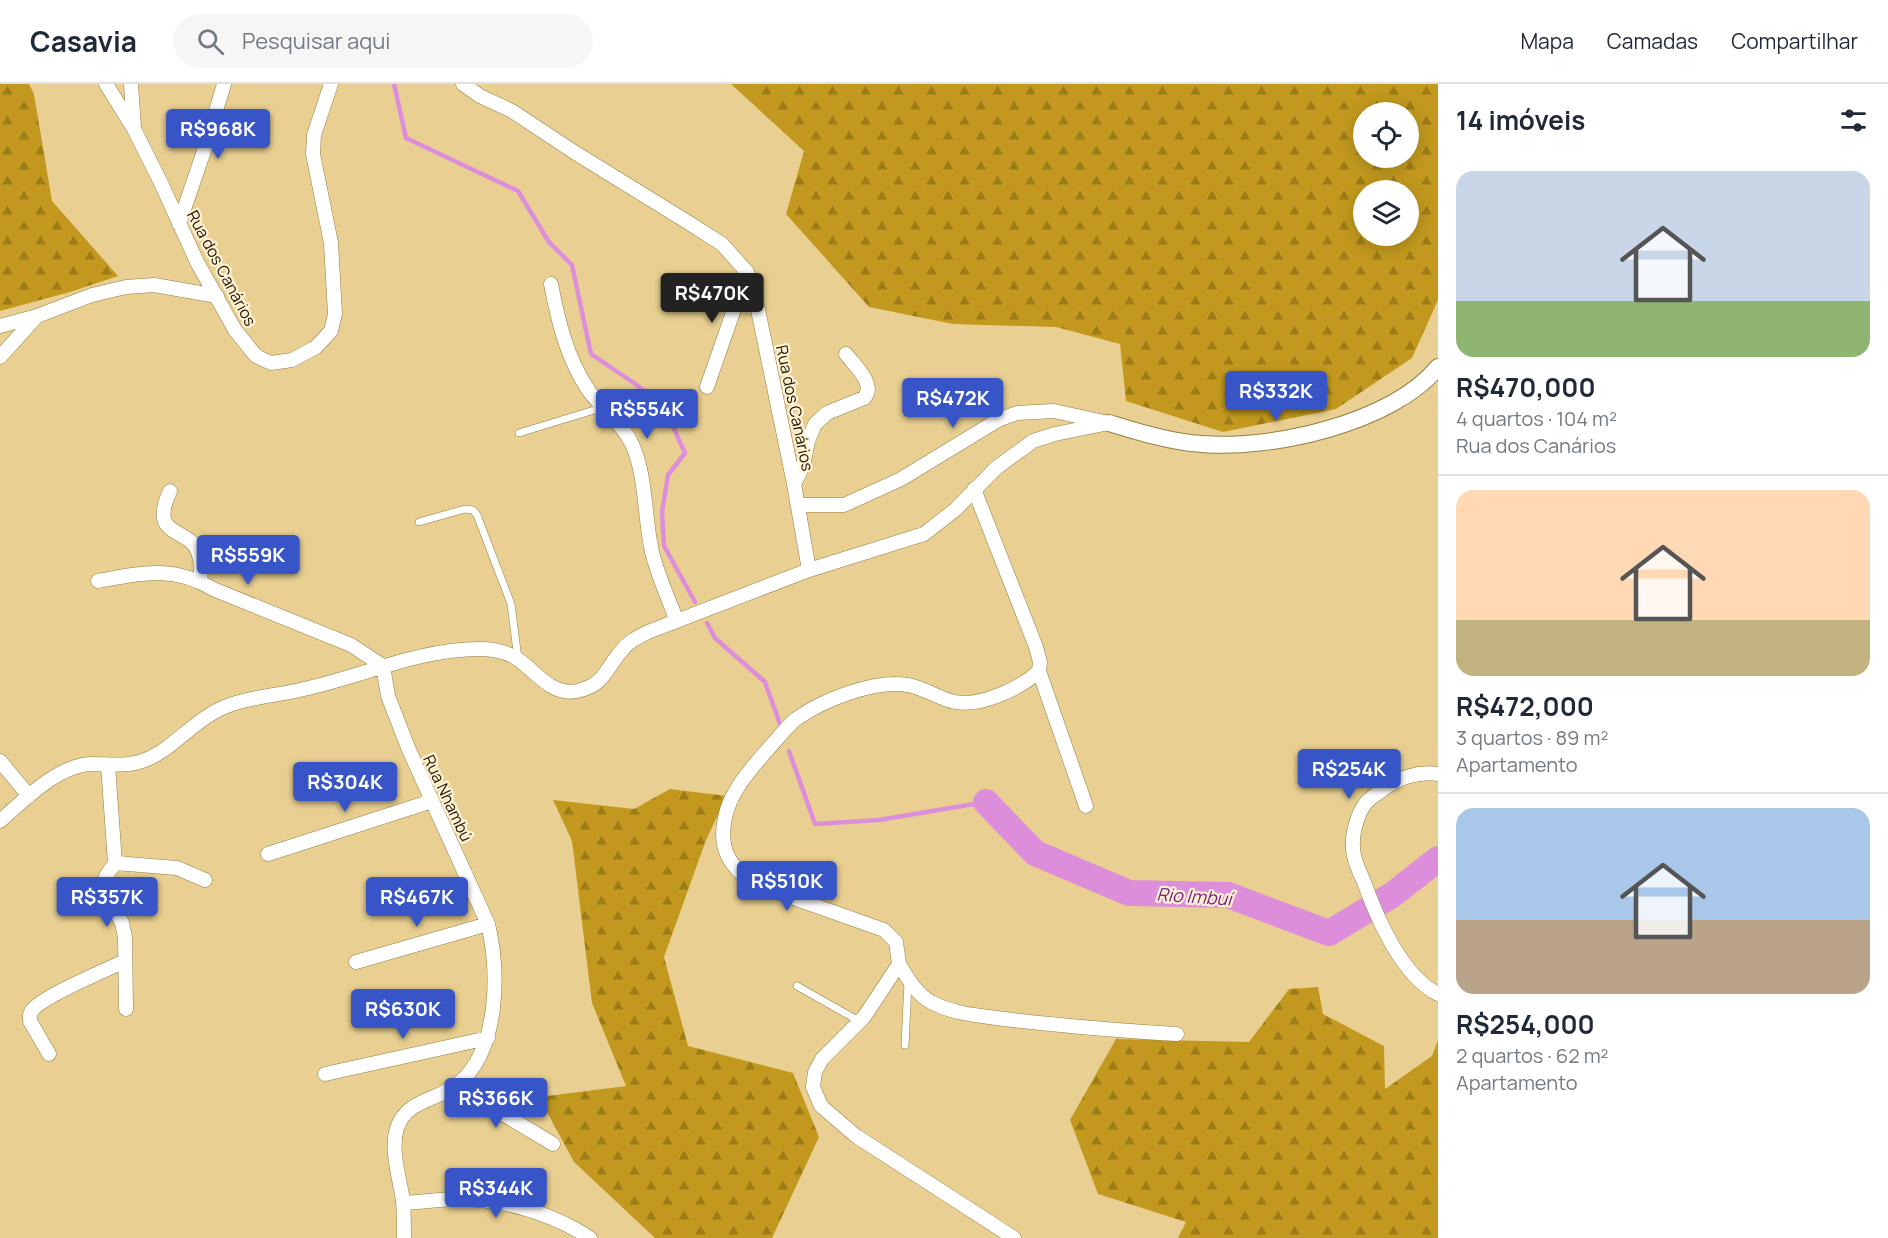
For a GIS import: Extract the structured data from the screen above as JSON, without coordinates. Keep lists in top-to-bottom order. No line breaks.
{"streets":{"street":["Rua dos Canários","Rua Nhambú"]},"water":["Rio Imbuí"],"page":{"header":"Casavia","search":"Pesquisar aqui","nav":["Mapa","Camadas","Compartilhar"],"heading":"14 imóveis","price":["R$968K","R$470K","R$332K","R$472K","R$554K","R$559K","R$254K","R$304K","R$510K","R$357K","R$467K","R$630K","R$366K","R$344K"],"list":[{"name":"R$470,000","note":"4 quartos · 104 m² · Rua dos Canários"},{"name":"R$472,000","note":"3 quartos · 89 m² · Apartamento"},{"name":"R$254,000","note":"2 quartos · 62 m² · Apartamento"}]}}
